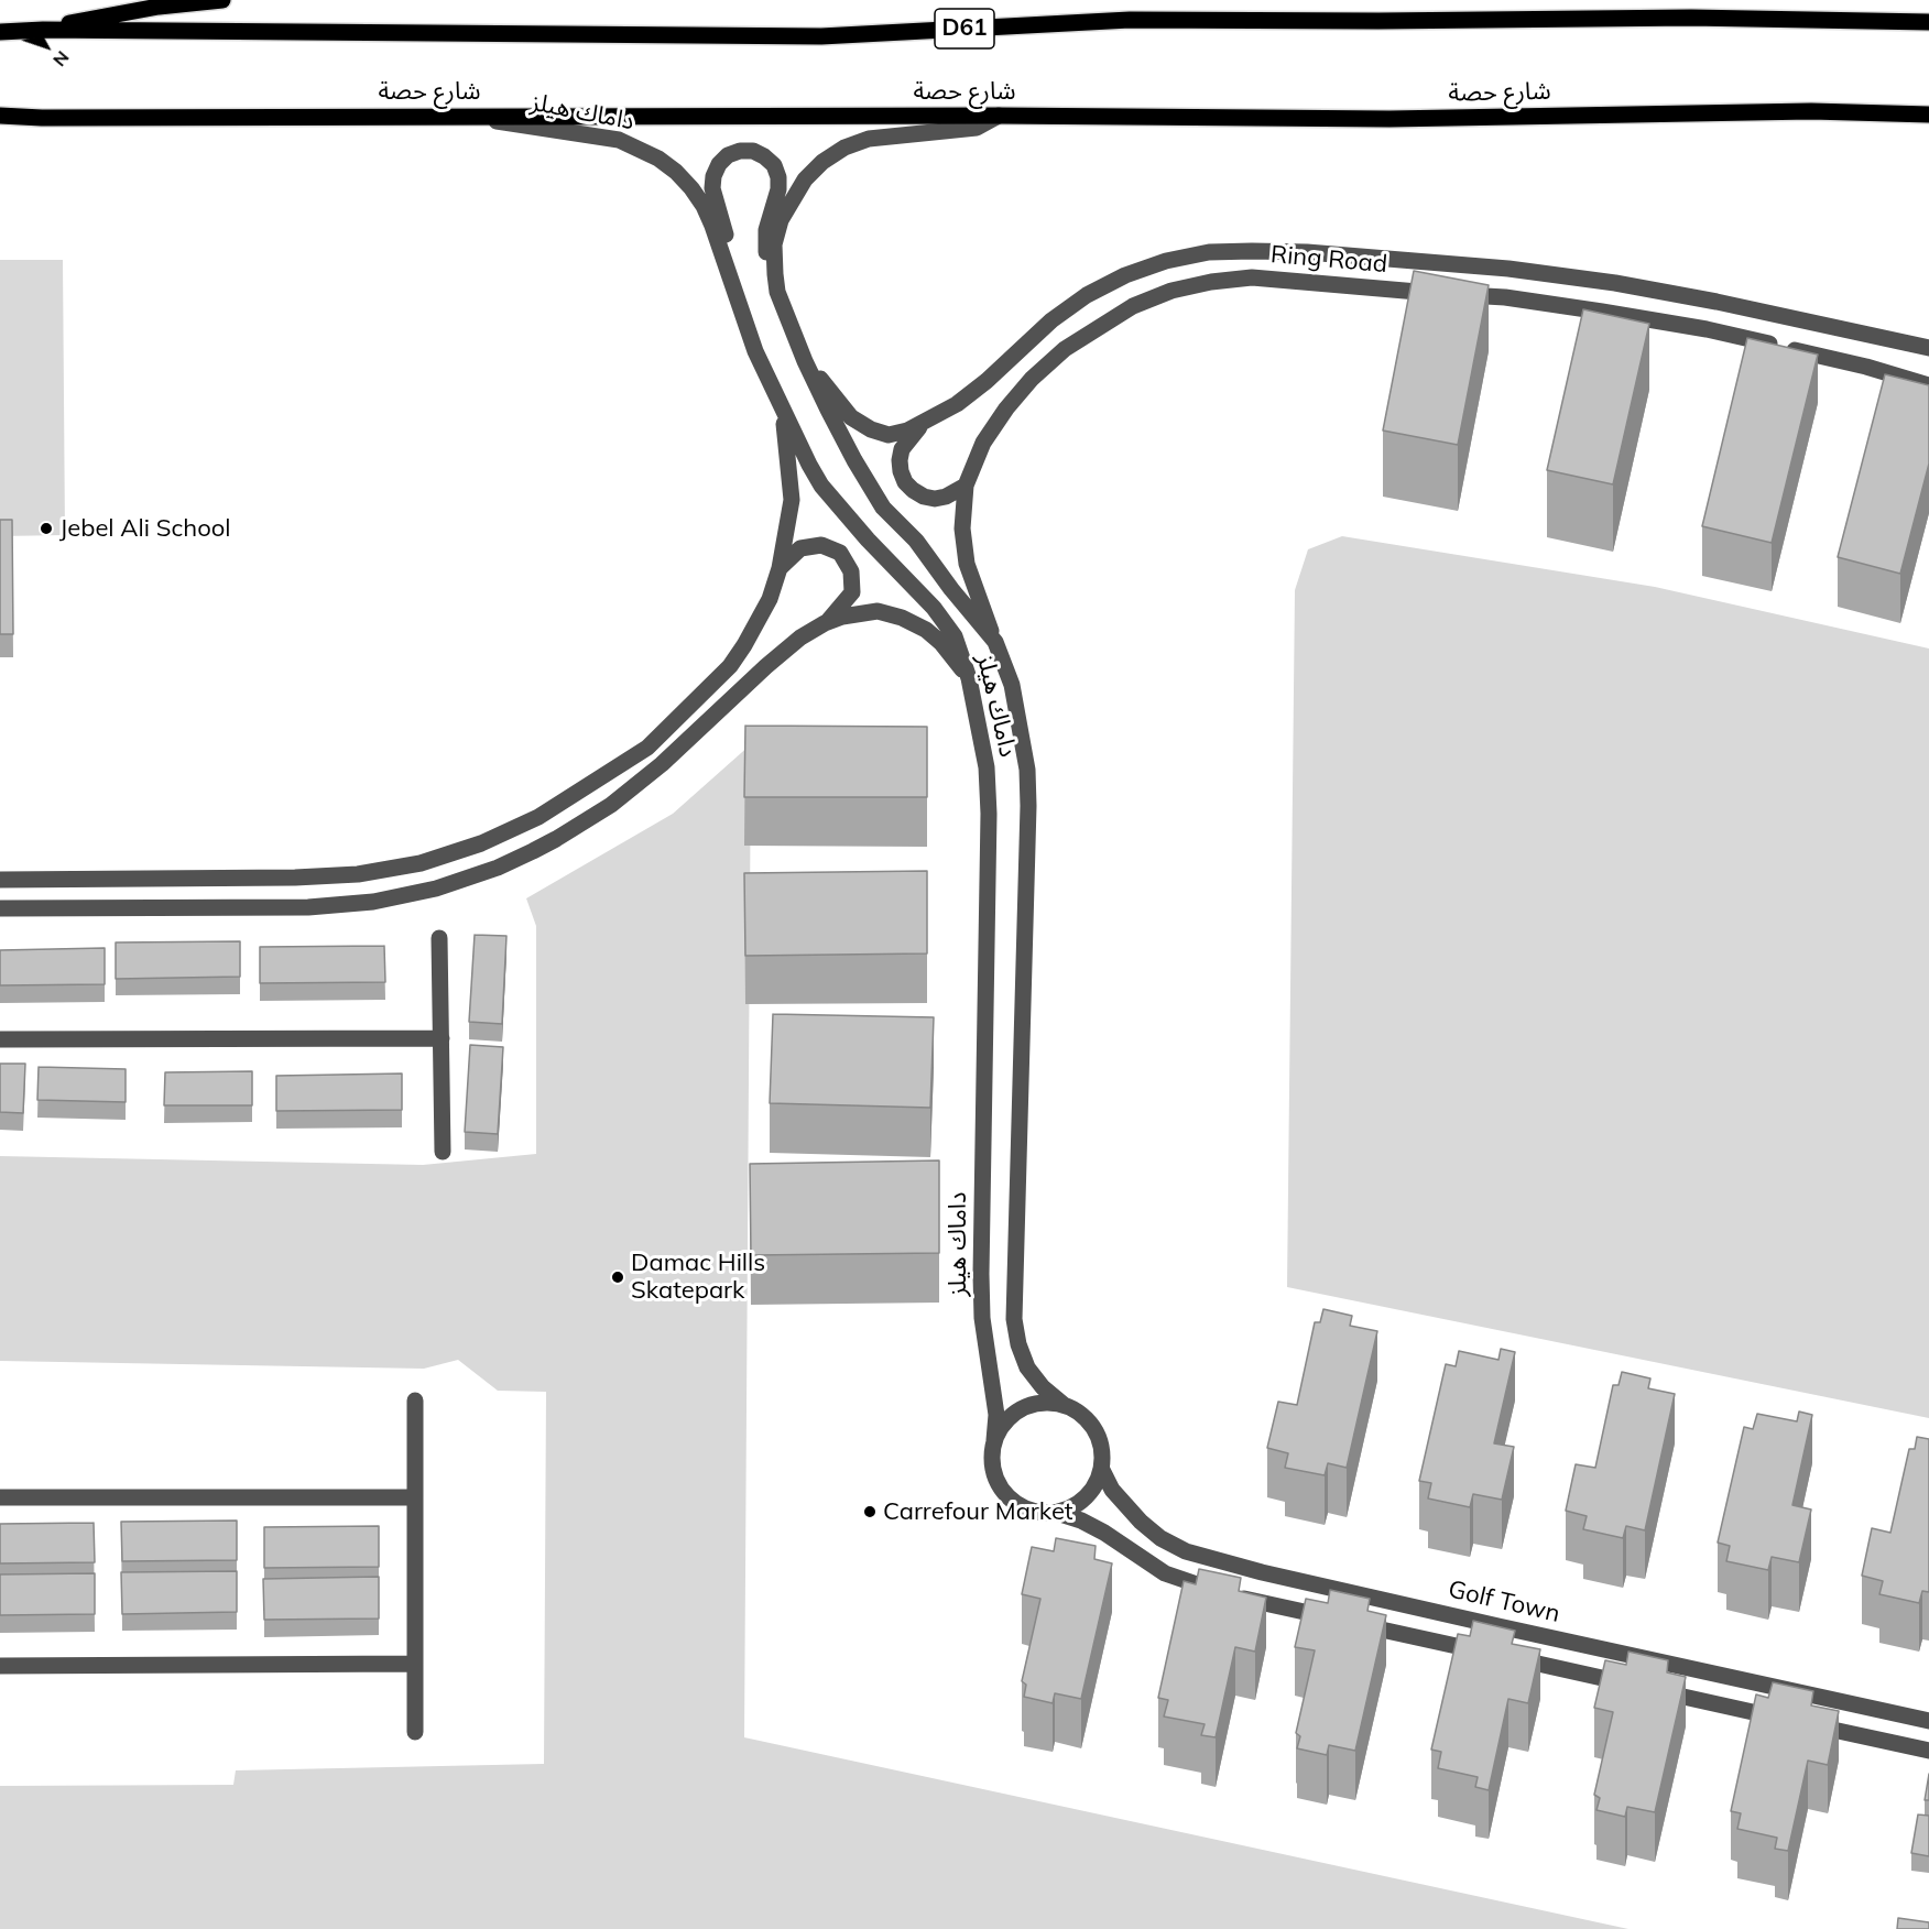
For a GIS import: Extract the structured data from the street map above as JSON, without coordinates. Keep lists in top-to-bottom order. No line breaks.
{"streets":{"main road":["D61","شارع حصة"],"street":["داماك هيلز","Ring Road","Golf Town"]},"crossings":[["شارع حصة","داماك هيلز"],["داماك هيلز","Ring Road"],["داماك هيلز","Golf Town"]],"places":["Jebel Ali School","Damac Hills Skatepark","Carrefour Market"],"north":"bottom right"}
